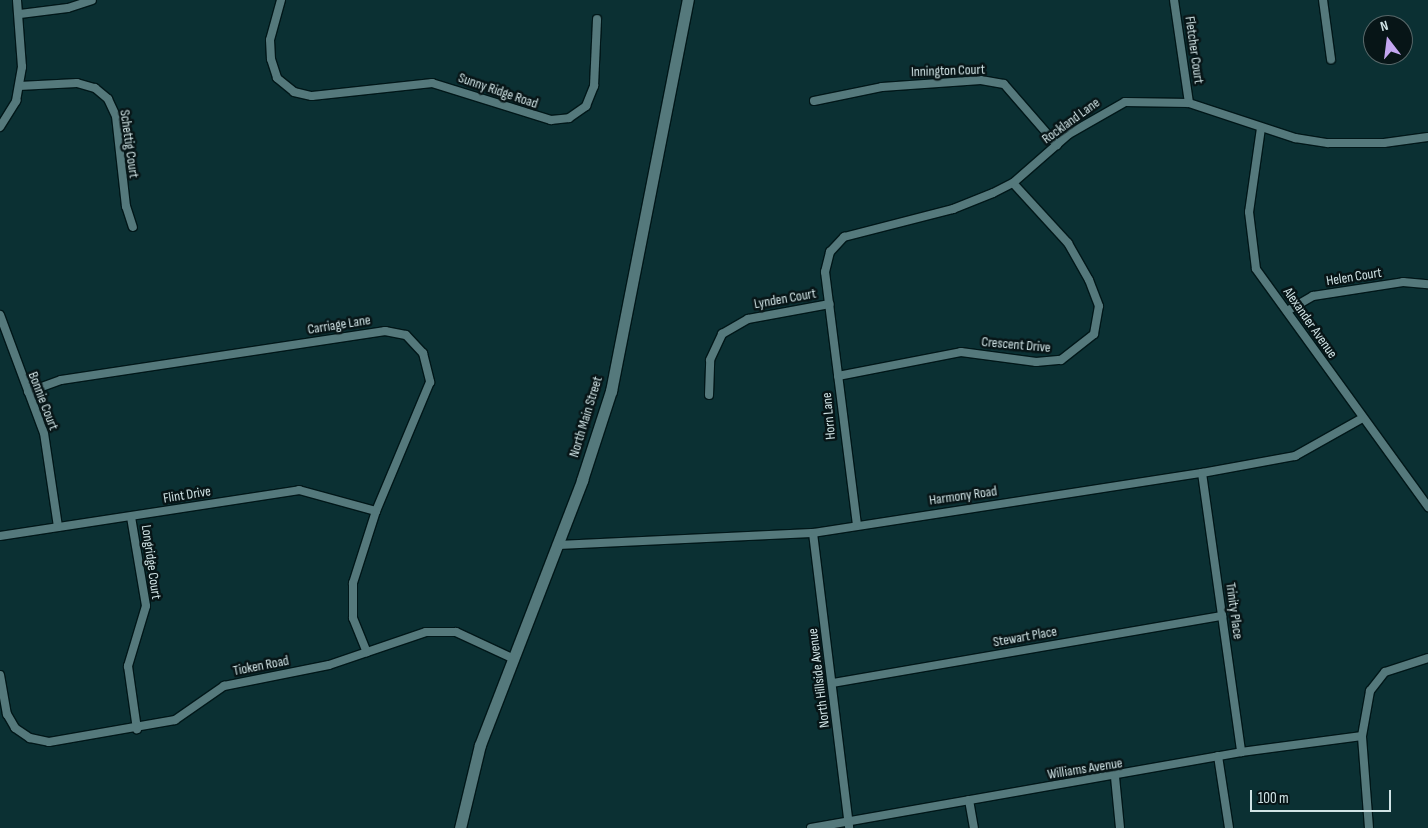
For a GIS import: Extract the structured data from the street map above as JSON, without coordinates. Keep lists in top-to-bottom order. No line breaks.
{"streets":{"main road":["North Main Street"],"street":["Fletcher Court","Innington Court","Sunny Ridge Road","Rockland Lane","Schettig Court","Helen Court","Lynden Court","Alexander Avenue","Carriage Lane","Crescent Drive","Bonnie Court","Horn Lane","Flint Drive","Harmony Road","Longridge Court","Trinity Place","Stewart Place","Tioken Road","North Hillside Avenue","Williams Avenue"]},"crossings":[["Fletcher Court","Rockland Lane"],["Innington Court","Rockland Lane"],["Rockland Lane","Lynden Court"],["Rockland Lane","Alexander Avenue"],["Rockland Lane","Crescent Drive"],["Rockland Lane","Horn Lane"],["Helen Court","Alexander Avenue"],["Lynden Court","Horn Lane"],["Alexander Avenue","Harmony Road"],["Carriage Lane","Bonnie Court"],["Carriage Lane","Flint Drive"],["Carriage Lane","Tioken Road"],["Crescent Drive","Horn Lane"],["Bonnie Court","Flint Drive"],["Horn Lane","Harmony Road"],["North Main Street","Harmony Road"],["North Main Street","Tioken Road"],["Flint Drive","Longridge Court"],["Harmony Road","Trinity Place"],["Harmony Road","North Hillside Avenue"],["Longridge Court","Tioken Road"],["Trinity Place","Stewart Place"],["Trinity Place","Williams Avenue"],["Stewart Place","North Hillside Avenue"],["North Hillside Avenue","Williams Avenue"]],"scale_bar":"100 m","north":"top"}
